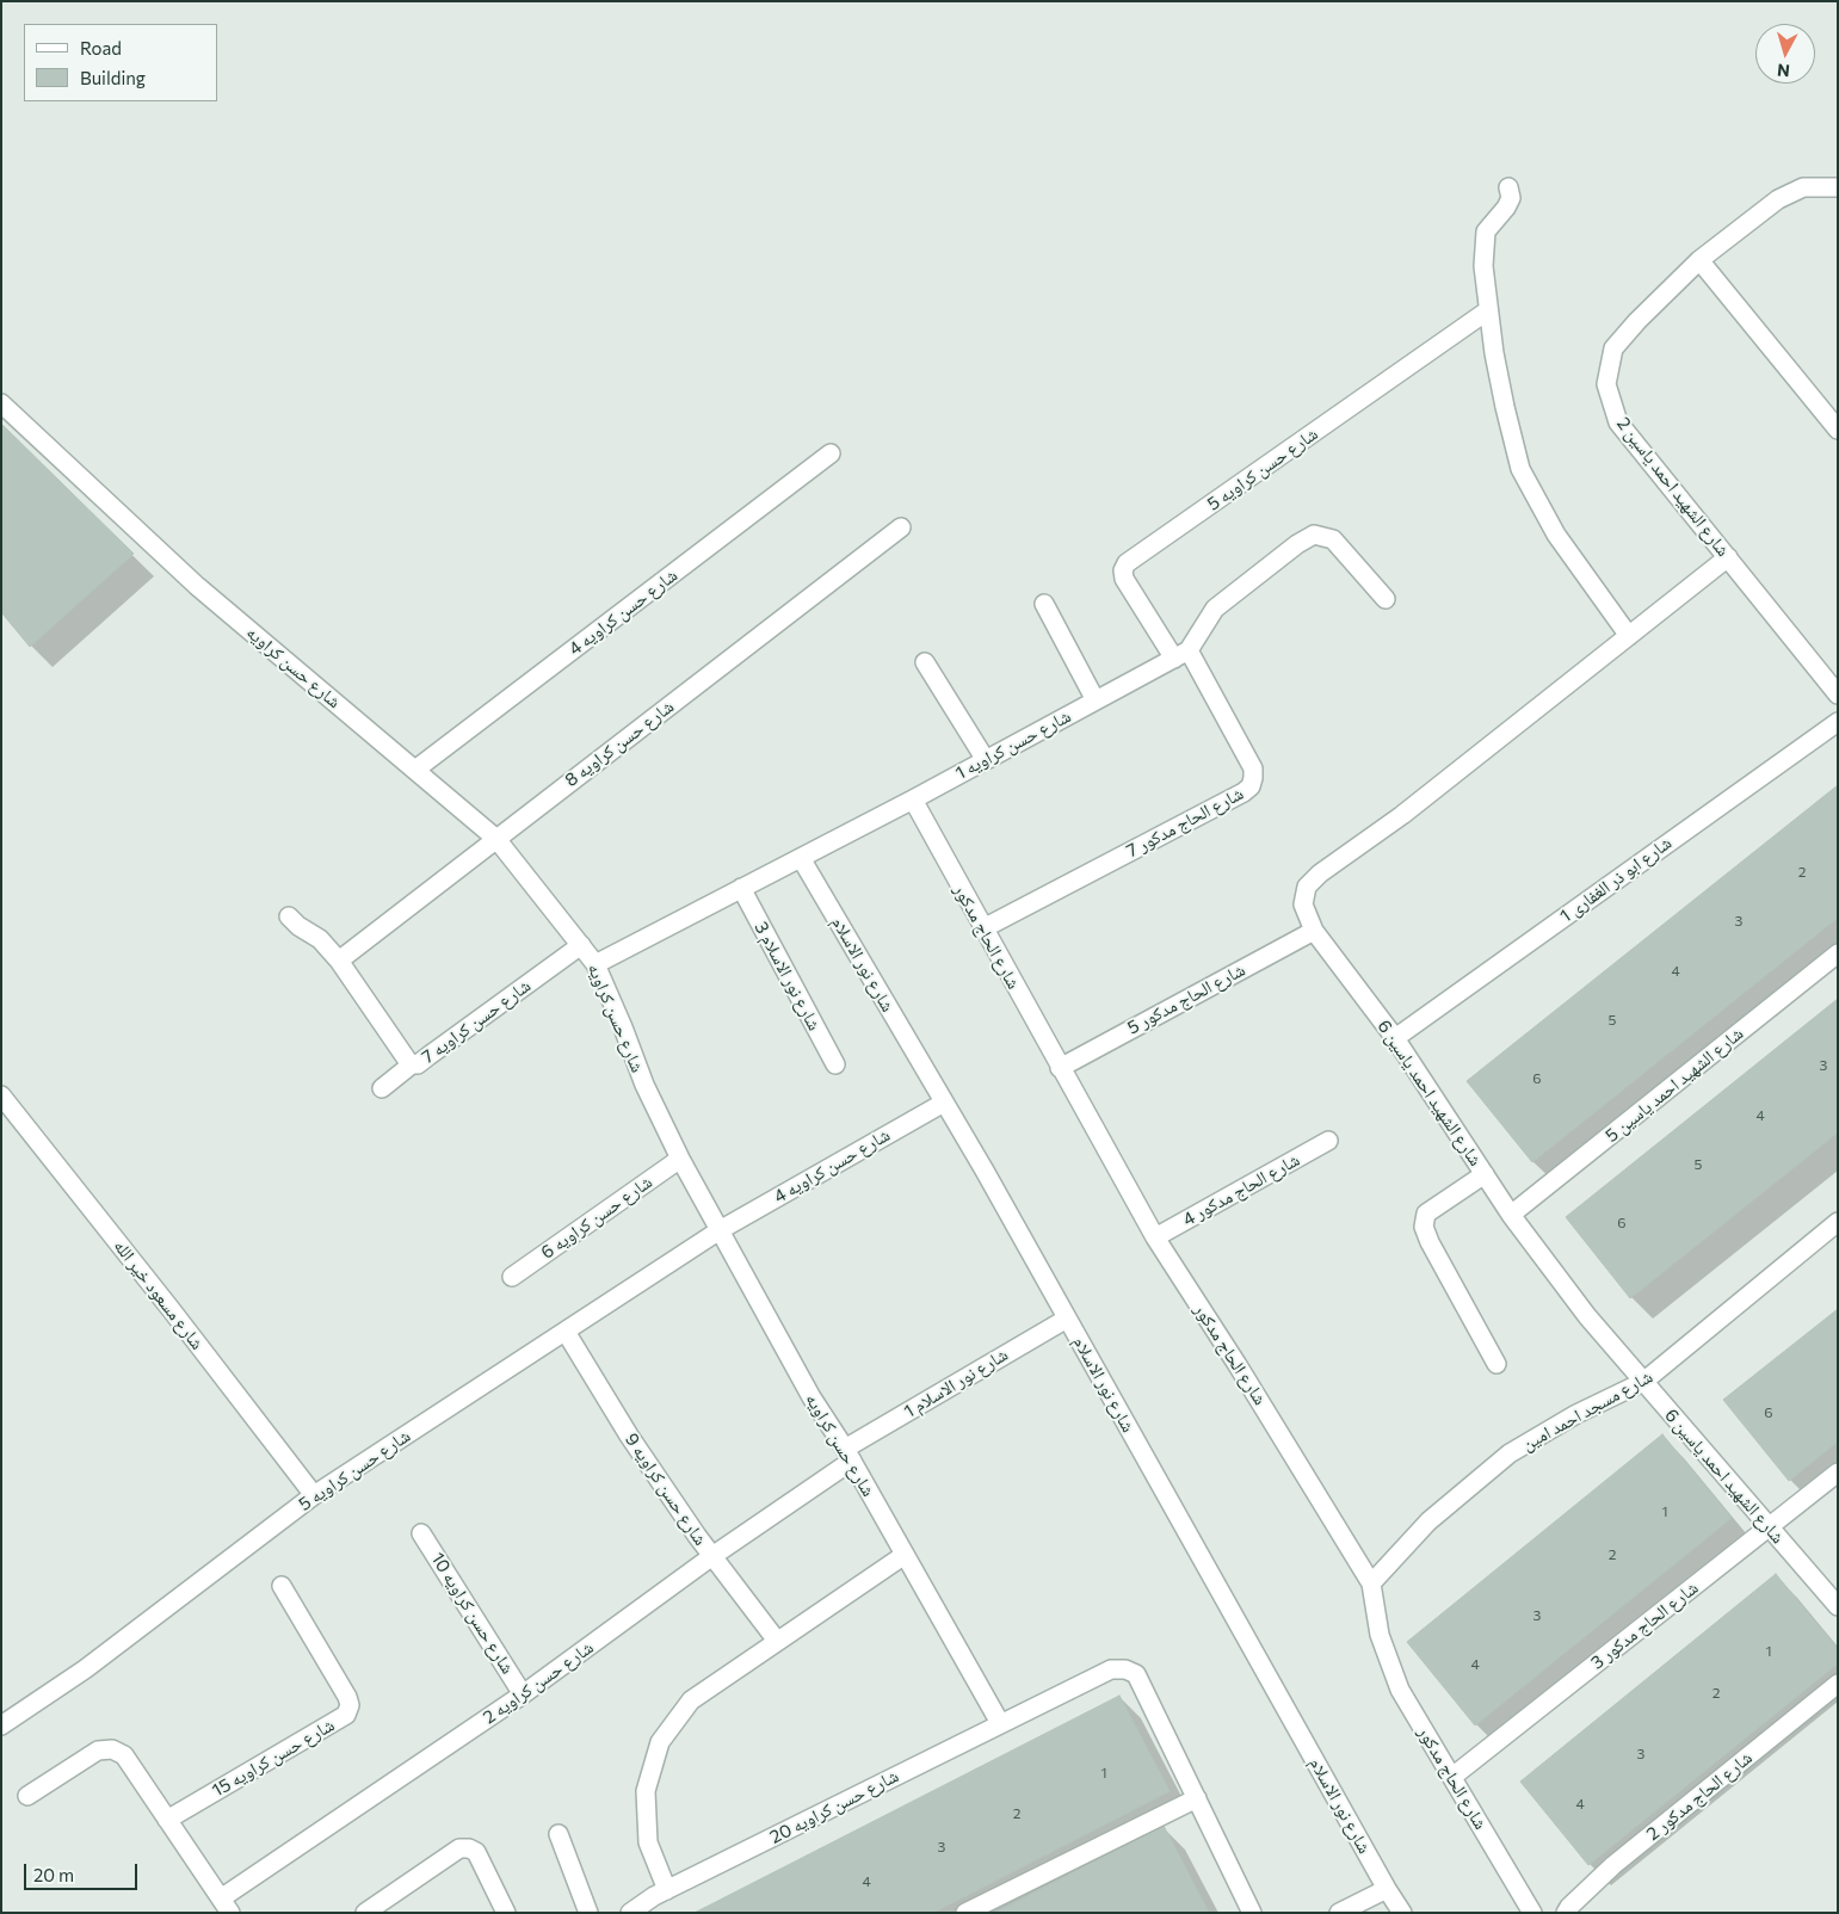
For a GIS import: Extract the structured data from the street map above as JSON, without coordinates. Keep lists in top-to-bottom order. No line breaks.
{"streets":{"street":["شارع حسن كراويه 5","شارع الشهيد احمد ياسين 2","شارع حسن كراويه 4","شارع حسن كراويه","شارع حسن كراويه 8","شارع حسن كراويه 1","شارع الحاج مدكور 7","شارع ابو ذر الغفارى 1","شارع الحاج مدكور","شارع نور الاسلام","شارع نور الاسلام 3","شارع الحاج مدكور 5","شارع حسن كراويه 7","شارع الشهيد احمد ياسين 5","شارع الشهيد احمد ياسين 6","شارع الحاج مدكور 4","شارع حسن كراويه 6","شارع مسعود خير الله","شارع نور الاسلام 1","شارع مسجد احمد امين","شارع حسن كراويه 9","شارع حسن كراويه 10","شارع الحاج مدكور 3","شارع حسن كراويه 2","شارع حسن كراويه 15","شارع الحاج مدكور 2","شارع حسن كراويه 20"]},"crossings":[["شارع حسن كراويه 5","شارع حسن كراويه 4"],["شارع حسن كراويه 5","شارع حسن كراويه"],["شارع حسن كراويه 5","شارع حسن كراويه 1"],["شارع حسن كراويه 5","شارع الحاج مدكور 7"],["شارع حسن كراويه 5","شارع مسعود خير الله"],["شارع حسن كراويه 5","شارع حسن كراويه 9"],["شارع الشهيد احمد ياسين 2","شارع الشهيد احمد ياسين 6"],["شارع حسن كراويه 4","شارع حسن كراويه"],["شارع حسن كراويه 4","شارع نور الاسلام"],["شارع حسن كراويه","شارع حسن كراويه 8"],["شارع حسن كراويه","شارع حسن كراويه 1"],["شارع حسن كراويه","شارع حسن كراويه 7"],["شارع حسن كراويه","شارع حسن كراويه 6"],["شارع حسن كراويه","شارع نور الاسلام 1"],["شارع حسن كراويه","شارع حسن كراويه 2"],["شارع حسن كراويه","شارع حسن كراويه 20"],["شارع حسن كراويه 8","شارع حسن كراويه 7"],["شارع حسن كراويه 1","شارع الحاج مدكور 7"],["شارع حسن كراويه 1","شارع الحاج مدكور"],["شارع حسن كراويه 1","شارع نور الاسلام"],["شارع حسن كراويه 1","شارع نور الاسلام 3"],["شارع الحاج مدكور 7","شارع الحاج مدكور"],["شارع ابو ذر الغفارى 1","شارع الشهيد احمد ياسين 6"],["شارع الحاج مدكور","شارع الحاج مدكور 5"],["شارع الحاج مدكور","شارع الحاج مدكور 4"],["شارع الحاج مدكور","شارع مسجد احمد امين"],["شارع الحاج مدكور","شارع الحاج مدكور 3"],["شارع نور الاسلام","شارع نور الاسلام 1"],["شارع الحاج مدكور 5","شارع الشهيد احمد ياسين 6"],["شارع الشهيد احمد ياسين 5","شارع الشهيد احمد ياسين 6"],["شارع الشهيد احمد ياسين 6","شارع مسجد احمد امين"],["شارع الشهيد احمد ياسين 6","شارع الحاج مدكور 3"],["شارع نور الاسلام 1","شارع حسن كراويه 2"],["شارع حسن كراويه 9","شارع حسن كراويه 2"],["شارع حسن كراويه 10","شارع حسن كراويه 2"]],"house_numbers":["2","3","4","5","3","6","4","5","6","6","1","2","3","1","4","2","3","1","4","2","3","4"],"legend":["Road","Building"],"scale_bar":"20 m","north":"bottom"}
